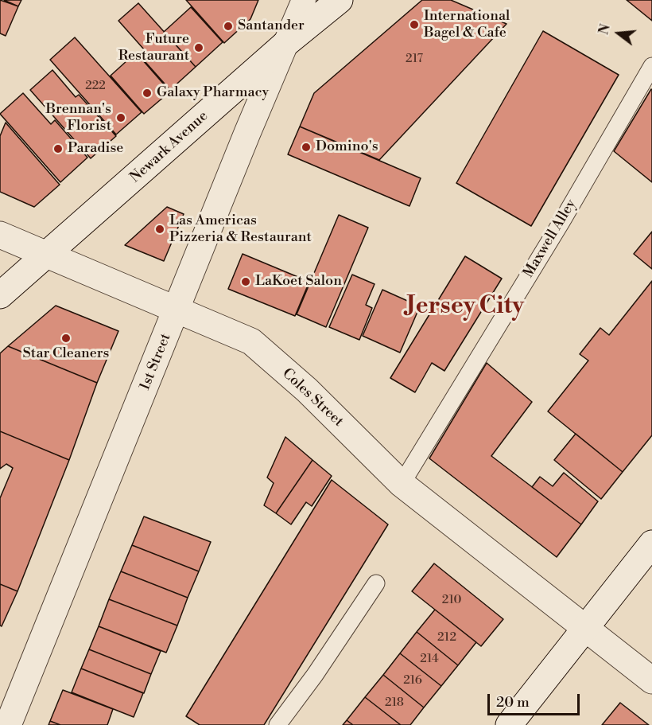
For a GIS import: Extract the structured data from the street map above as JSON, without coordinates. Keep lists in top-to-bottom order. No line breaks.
{"streets":{"street":["Newark Avenue","1st Street","Coles Street"],"lane":["Maxwell Alley"]},"crossings":[["Newark Avenue","1st Street"],["Newark Avenue","Coles Street"],["Maxwell Alley","Coles Street"],["1st Street","Coles Street"]],"districts":["Jersey City"],"places":["International Bagel & Cafe","Santander","Future Restaurant","Galaxy Pharmacy","Brennan's Florist","Domino's","Paradise","Las Americas Pizzeria & Restaurant","LaKoet Salon","Star Cleaners"],"house_numbers":["217","222","210","212","214","216","218"],"scale_bar":"20 m","north":"left"}
